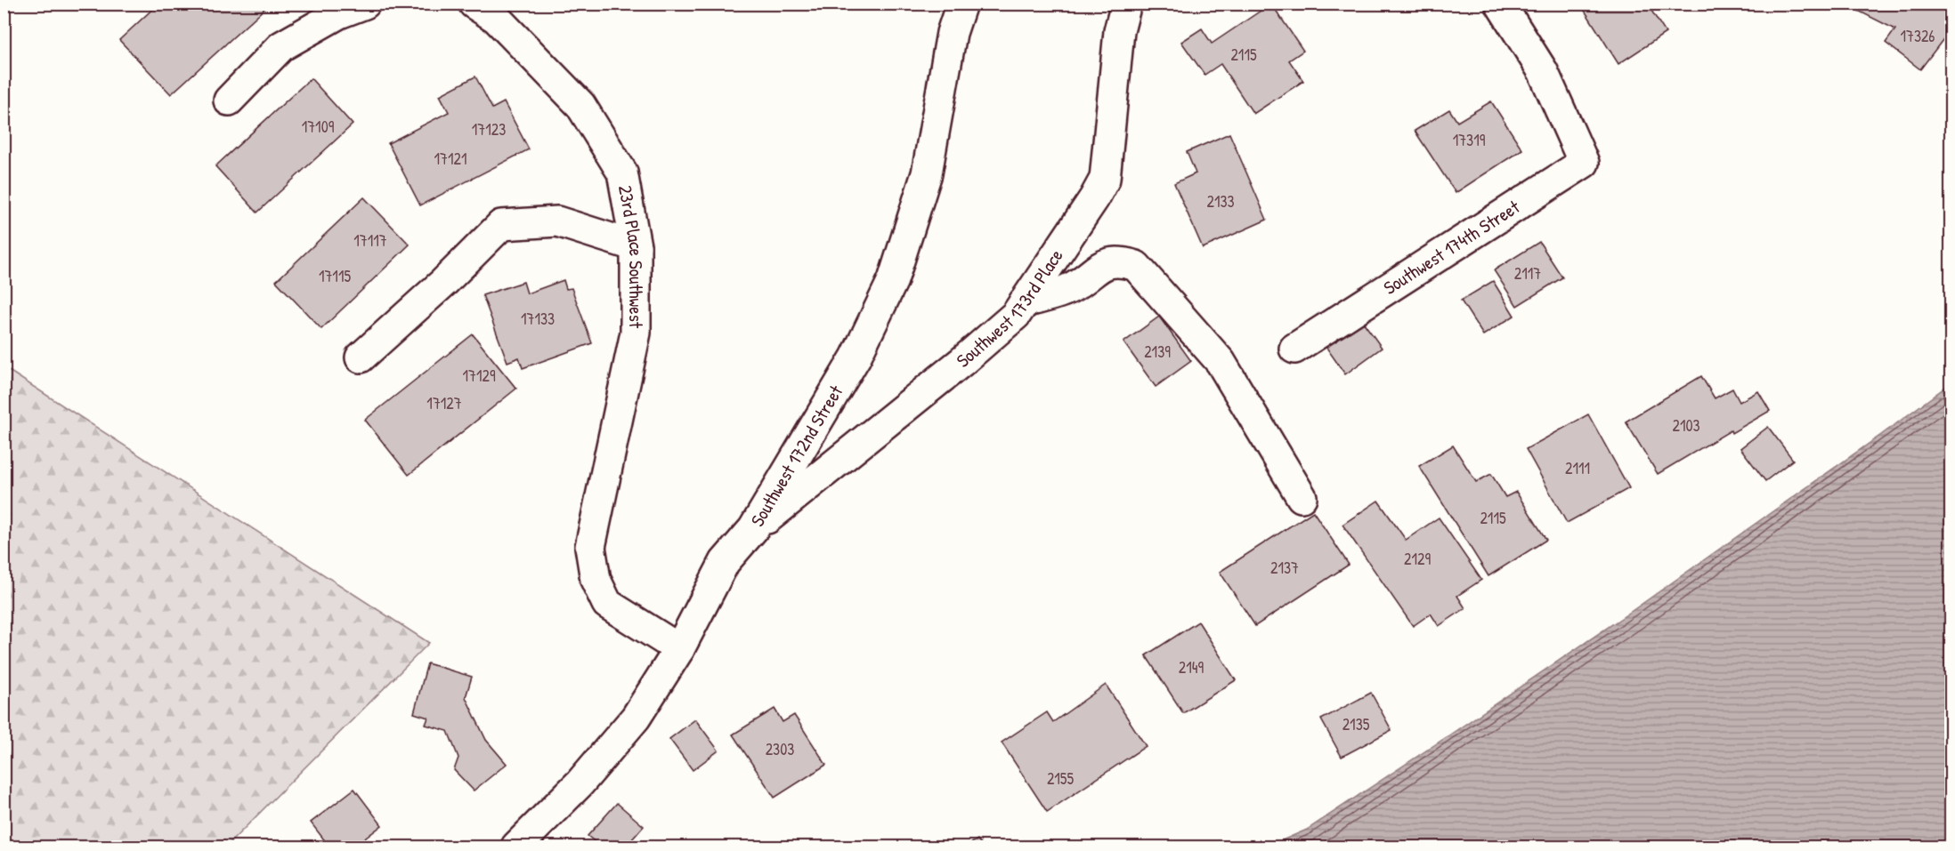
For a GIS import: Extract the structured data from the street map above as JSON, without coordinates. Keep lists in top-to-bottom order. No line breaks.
{"streets":{"street":["Southwest 174th Street","23rd Place Southwest","Southwest 173rd Place","Southwest 172nd Street"]},"crossings":[["23rd Place Southwest","Southwest 172nd Street"],["Southwest 173rd Place","Southwest 172nd Street"]],"house_numbers":["17326","2115","17109","17123","17319","17121","2133","17117","2117","17115","17133","2139","17129","17127","2103","2111","2115","2129","2137","2149","2135","2303","2155"]}
